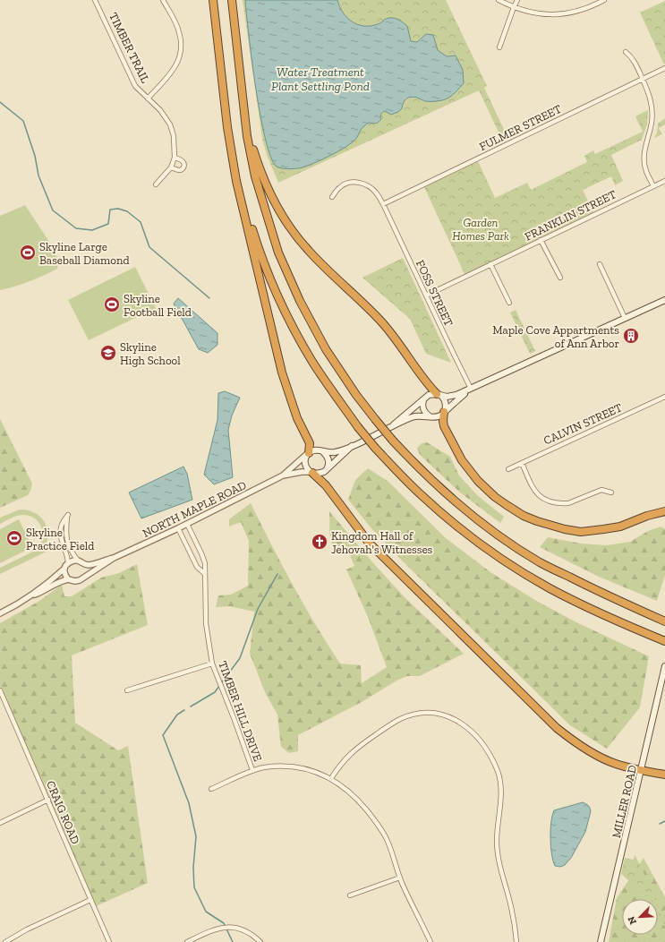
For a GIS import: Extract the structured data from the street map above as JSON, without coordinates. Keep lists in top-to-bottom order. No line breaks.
{"streets":{"main road":["MILLER ROAD"],"street":["TIMBER TRAIL","FULMER STREET","FRANKLIN STREET","FOSS STREET","CALVIN STREET","NORTH MAPLE ROAD","TIMBER HILL DRIVE","CRAIG ROAD"]},"crossings":[["FULMER STREET","FOSS STREET"],["FRANKLIN STREET","FOSS STREET"],["NORTH MAPLE ROAD","TIMBER HILL DRIVE"]],"water":["Water Treatment Plant Settling Pond"],"parks":["Garden Homes Park"],"places":{"sports":["Skyline Large Baseball Diamond","Skyline Football Field","Skyline Practice Field"],"building":["Maple Cove Appartments of Ann Arbor"],"school or university":["Skyline High School"],"church":["Kingdom Hall of Jehovah's Witnesses"]},"north":"bottom left"}
